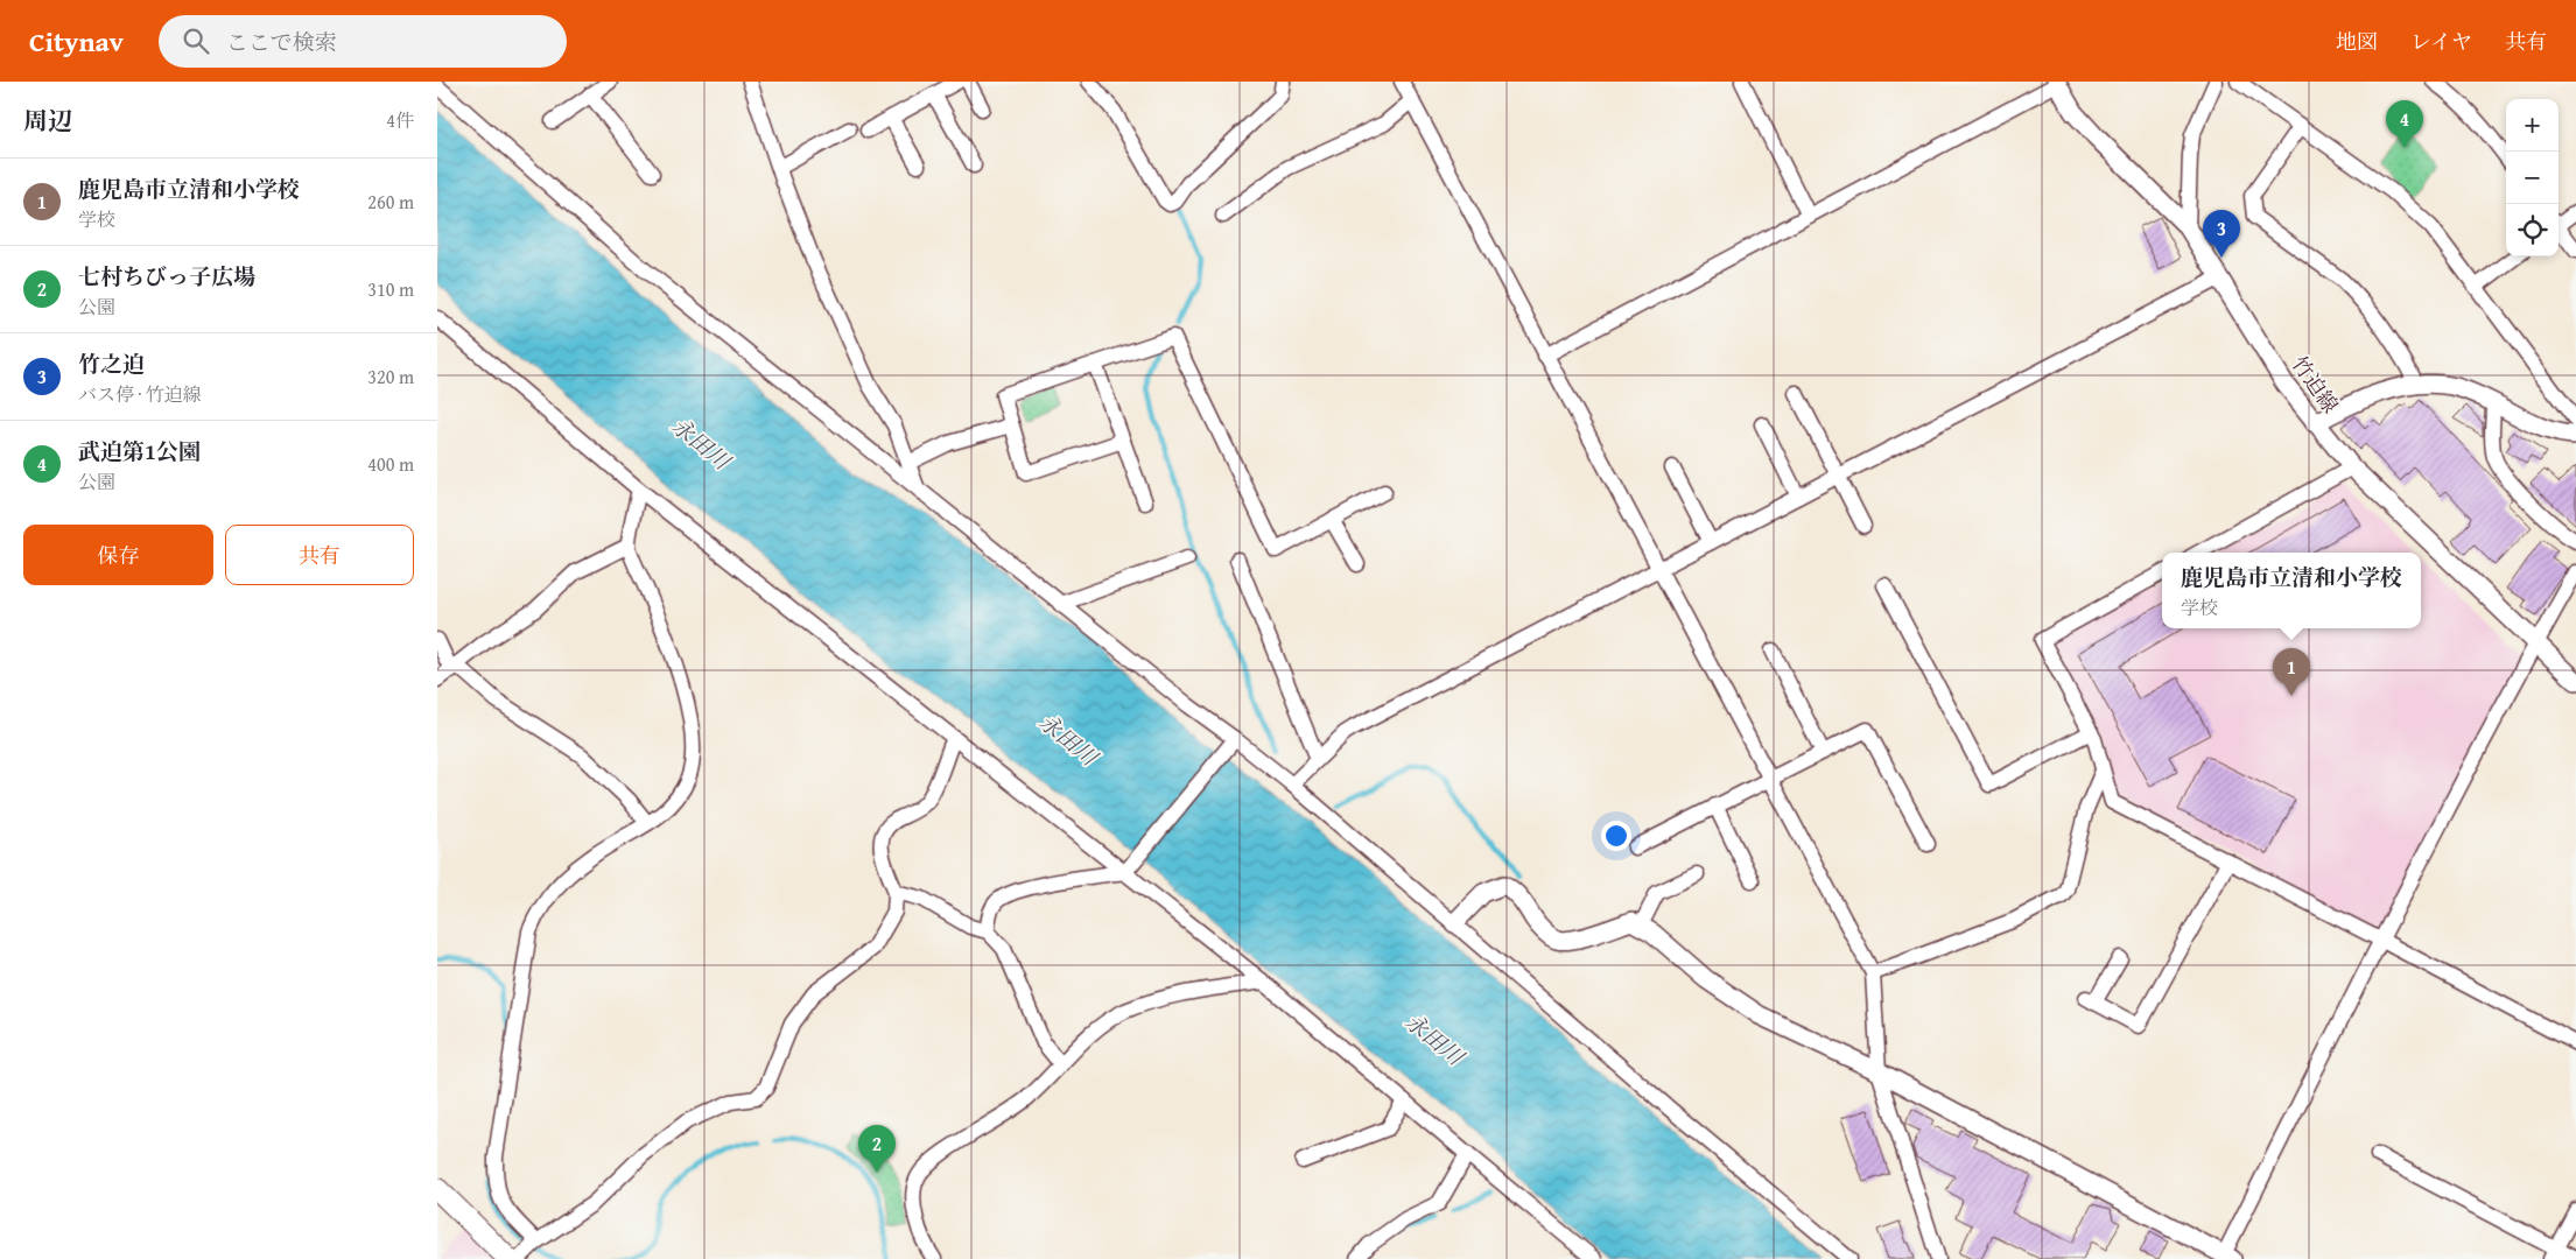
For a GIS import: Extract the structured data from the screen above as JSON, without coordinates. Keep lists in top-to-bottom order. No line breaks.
{"streets":{"street":["竹迫線"]},"water":["永田川"],"page":{"header":"Citynav","search":"ここで検索","nav":["地図","レイヤ","共有"],"heading":["周辺","4件"],"map_buttons":["+","−"],"pins":["4","3","1","2"],"list":[{"mark":"1","name":"鹿児島市立清和小学校","note":"学校","value":"260 m"},{"mark":"2","name":"七村ちびっ子広場","note":"公園","value":"310 m"},{"mark":"3","name":"竹之迫","note":"バス停 · 竹迫線","value":"320 m"},{"mark":"4","name":"武迫第1公園","note":"公園","value":"400 m"}],"buttons":["保存","共有"],"popup":["鹿児島市立清和小学校","学校"]}}
